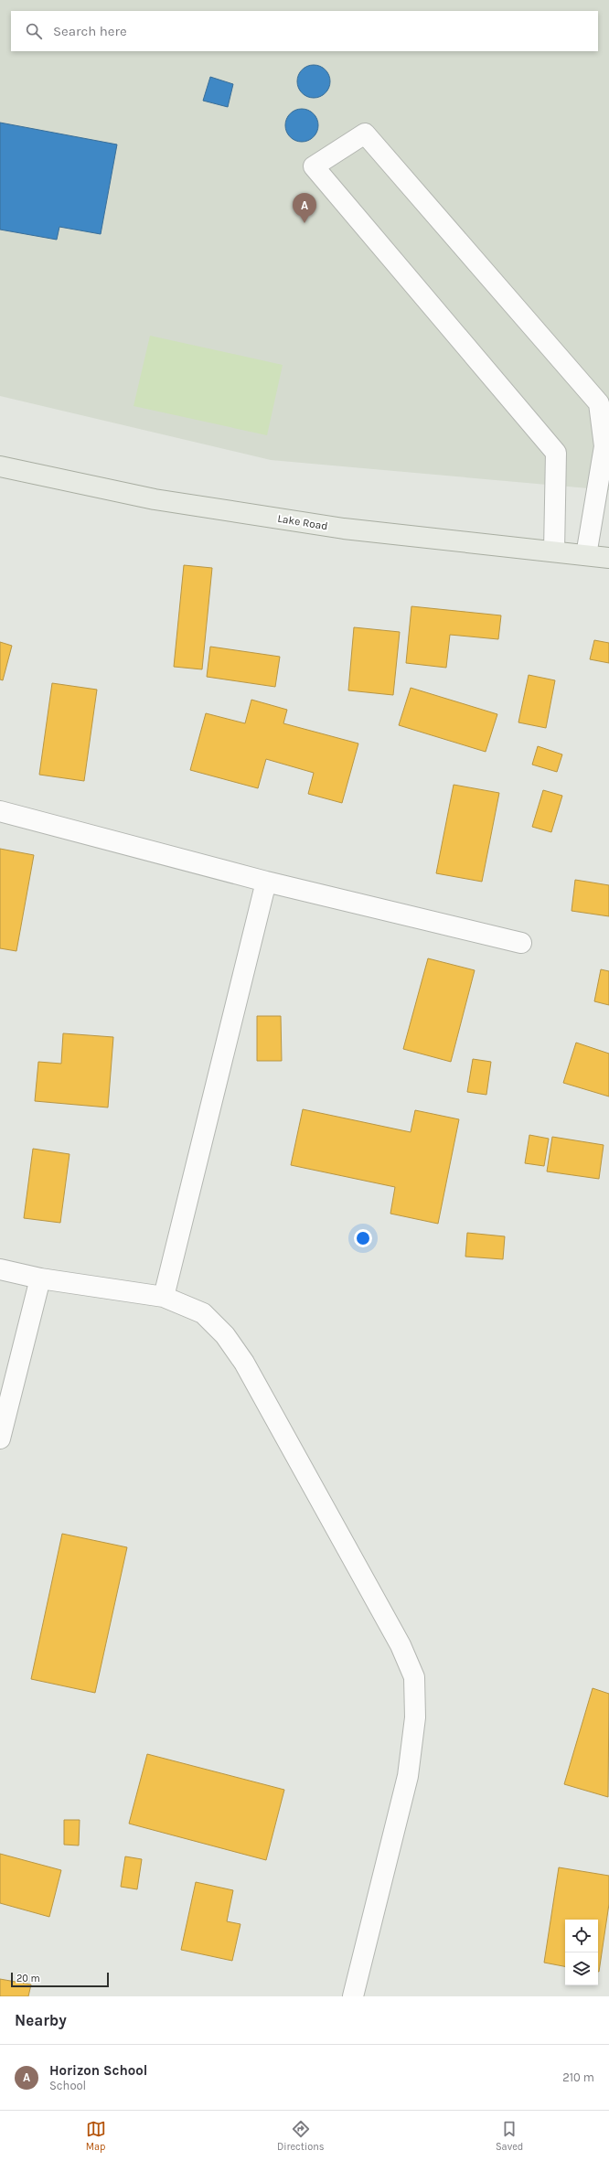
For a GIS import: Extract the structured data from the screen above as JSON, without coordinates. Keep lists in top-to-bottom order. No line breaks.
{"streets":{"main road":["Lake Road"]},"scale_bar":"20 m","page":{"search":"Search here","pins":"A","scale":"20 m","heading":"Nearby","list":[{"mark":"A","name":"Horizon School","note":"School","value":"210 m"}],"nav":["Map","Directions","Saved"]}}
